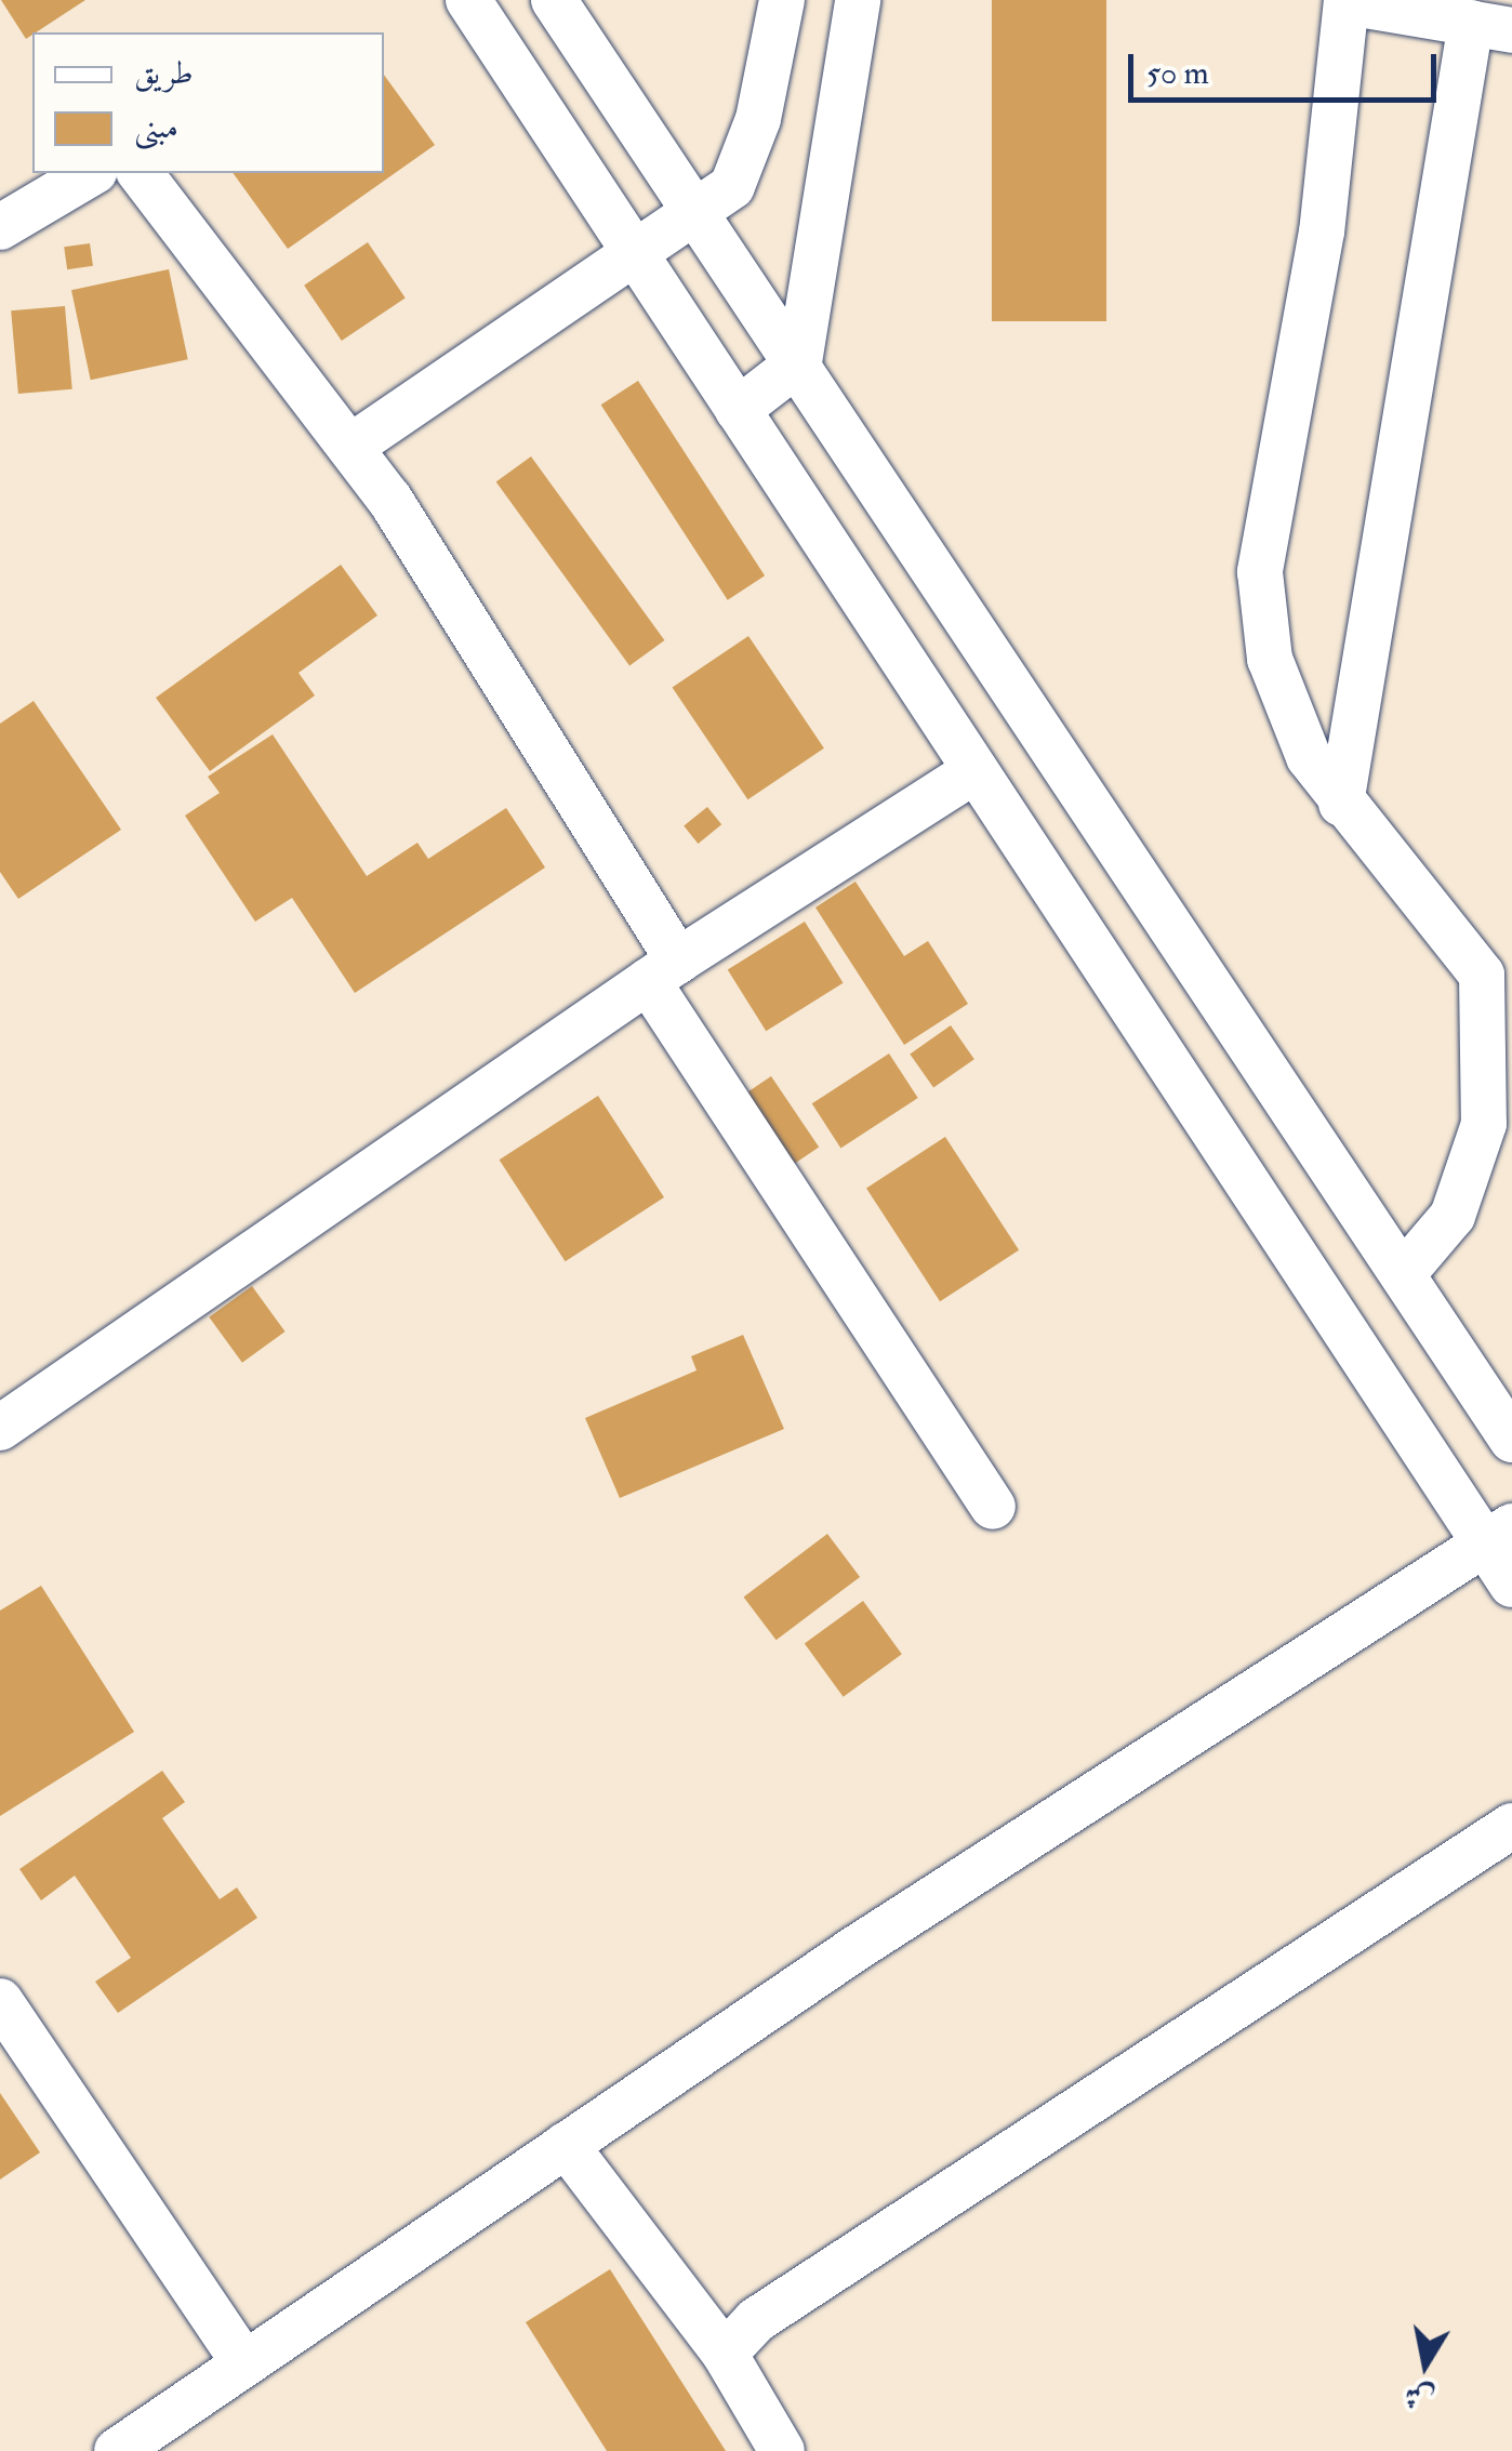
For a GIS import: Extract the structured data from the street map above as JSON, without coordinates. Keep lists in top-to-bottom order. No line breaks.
{"legend":["طريق","مبنى"],"scale_bar":"50 m","north":"bottom"}
